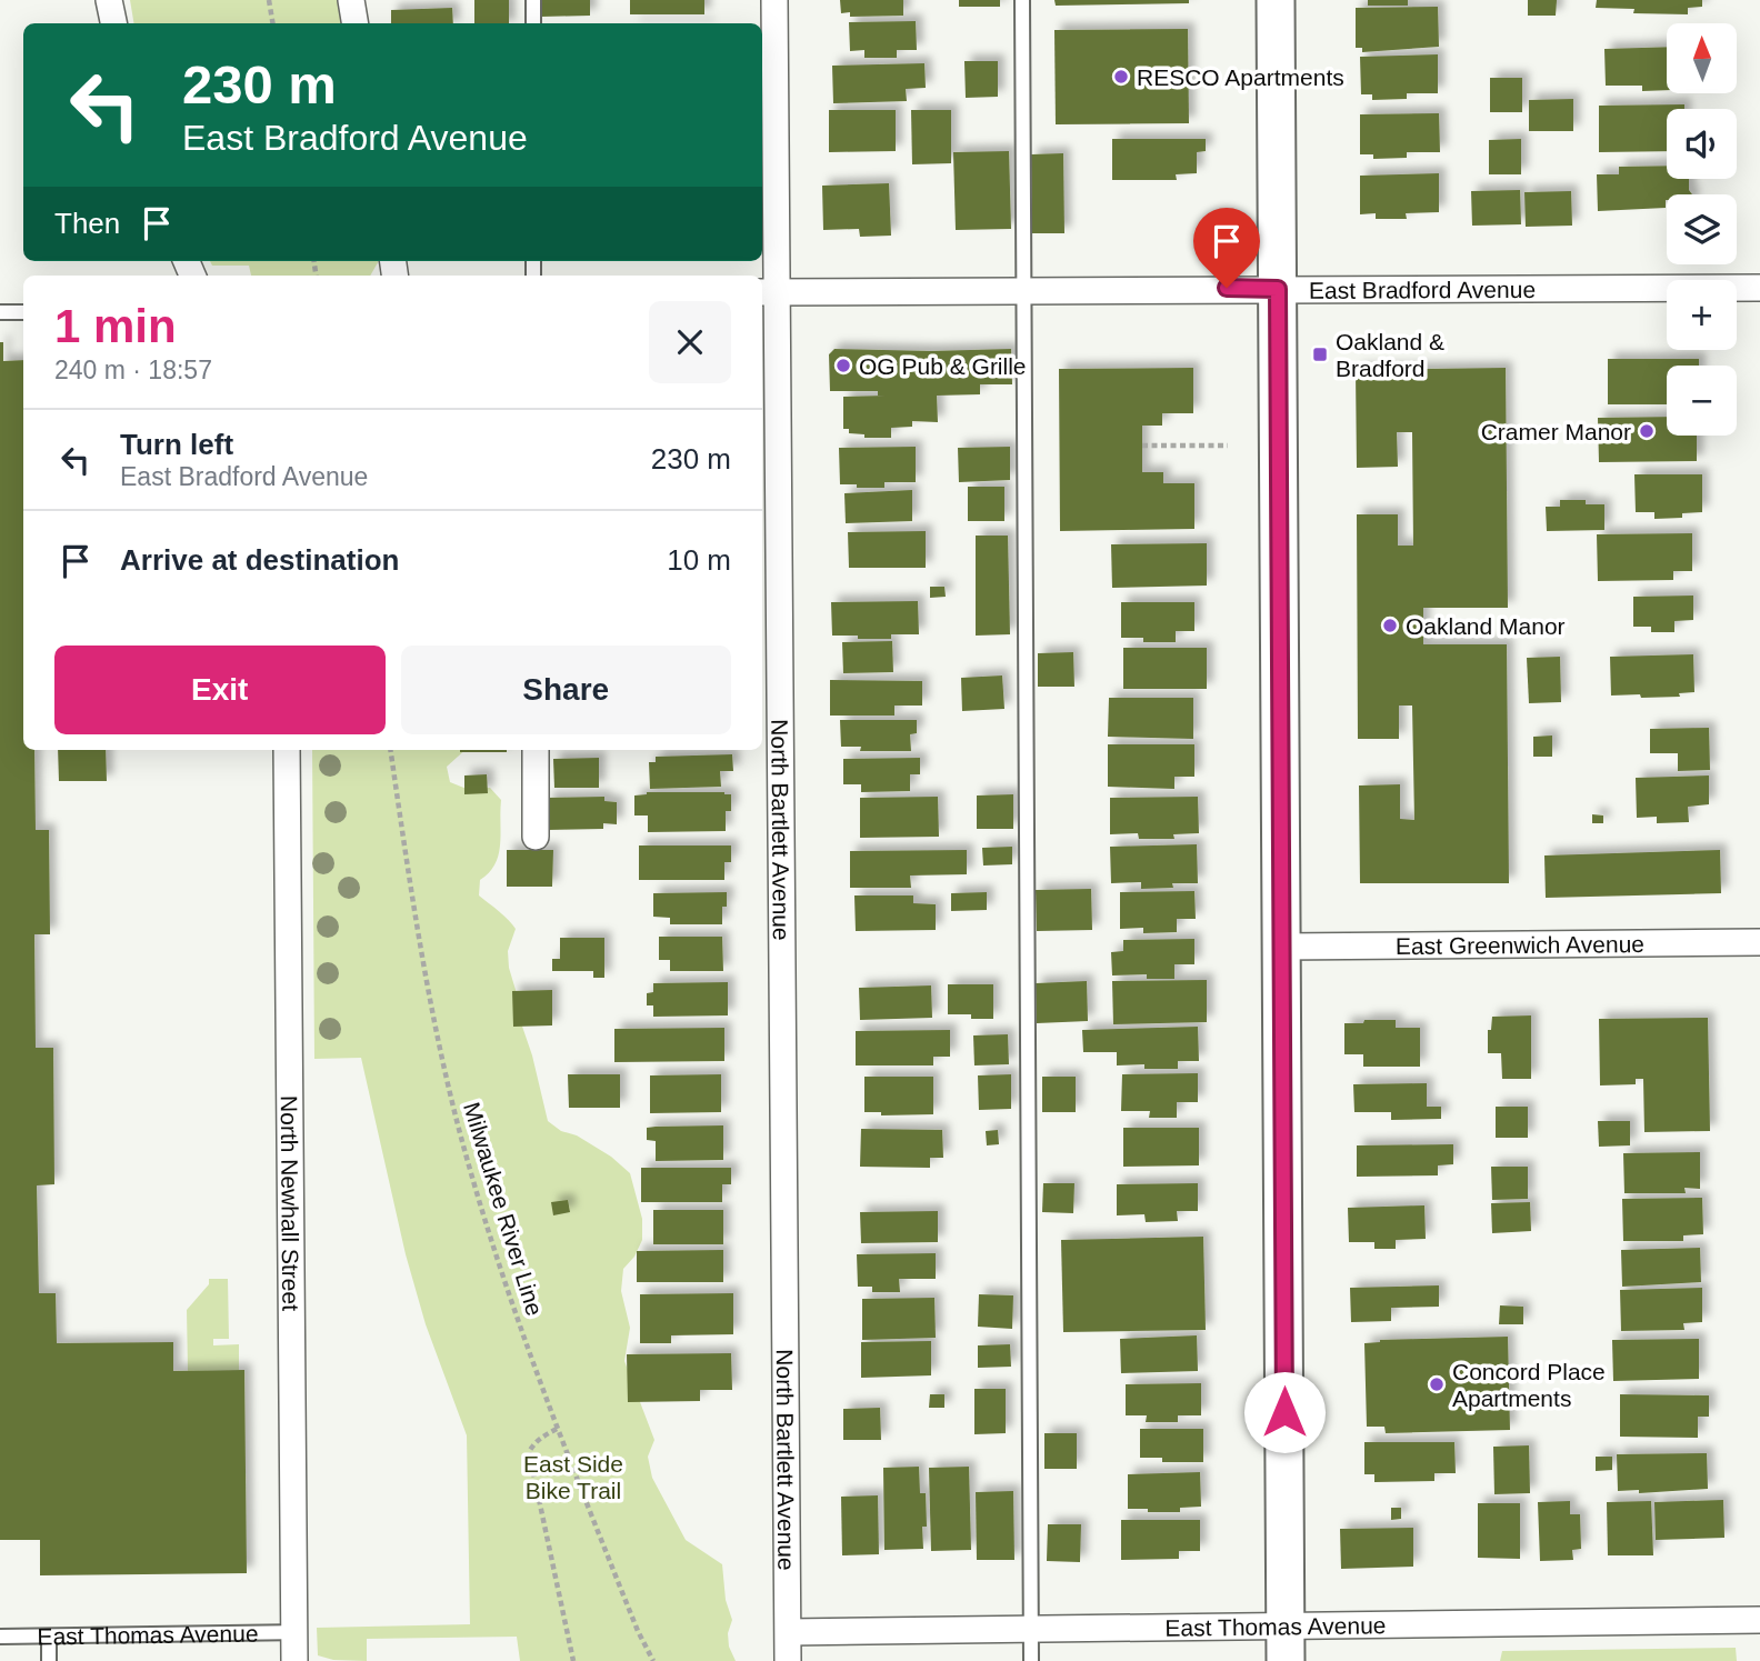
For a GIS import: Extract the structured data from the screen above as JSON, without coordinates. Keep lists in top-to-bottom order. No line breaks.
{"streets":{"street":["East Bradford Avenue","North Bartlett Avenue","East Greenwich Avenue","North Newhall Street","East Thomas Avenue"],"path":["Milwaukee River Line"]},"crossings":[["East Bradford Avenue","North Bartlett Avenue"],["North Bartlett Avenue","East Thomas Avenue"],["North Newhall Street","East Thomas Avenue"]],"parks":["East Side Bike Trail"],"places":{"other":["RESCO Apartments","OG Pub & Grille","Cramer Manor","Oakland Manor","Concord Place Apartments"],"transit":["Oakland & Bradford"]},"north":"top","page":{"map_buttons":["+","−"],"turn":["230 m","East Bradford Avenue"],"then":"Then","heading":["1 min","240 m · 18:57"],"list":[{"name":"Turn left","note":"East Bradford Avenue","value":"230 m"},{"name":"Arrive at destination","value":"10 m"}],"buttons":["Exit","Share"]}}
